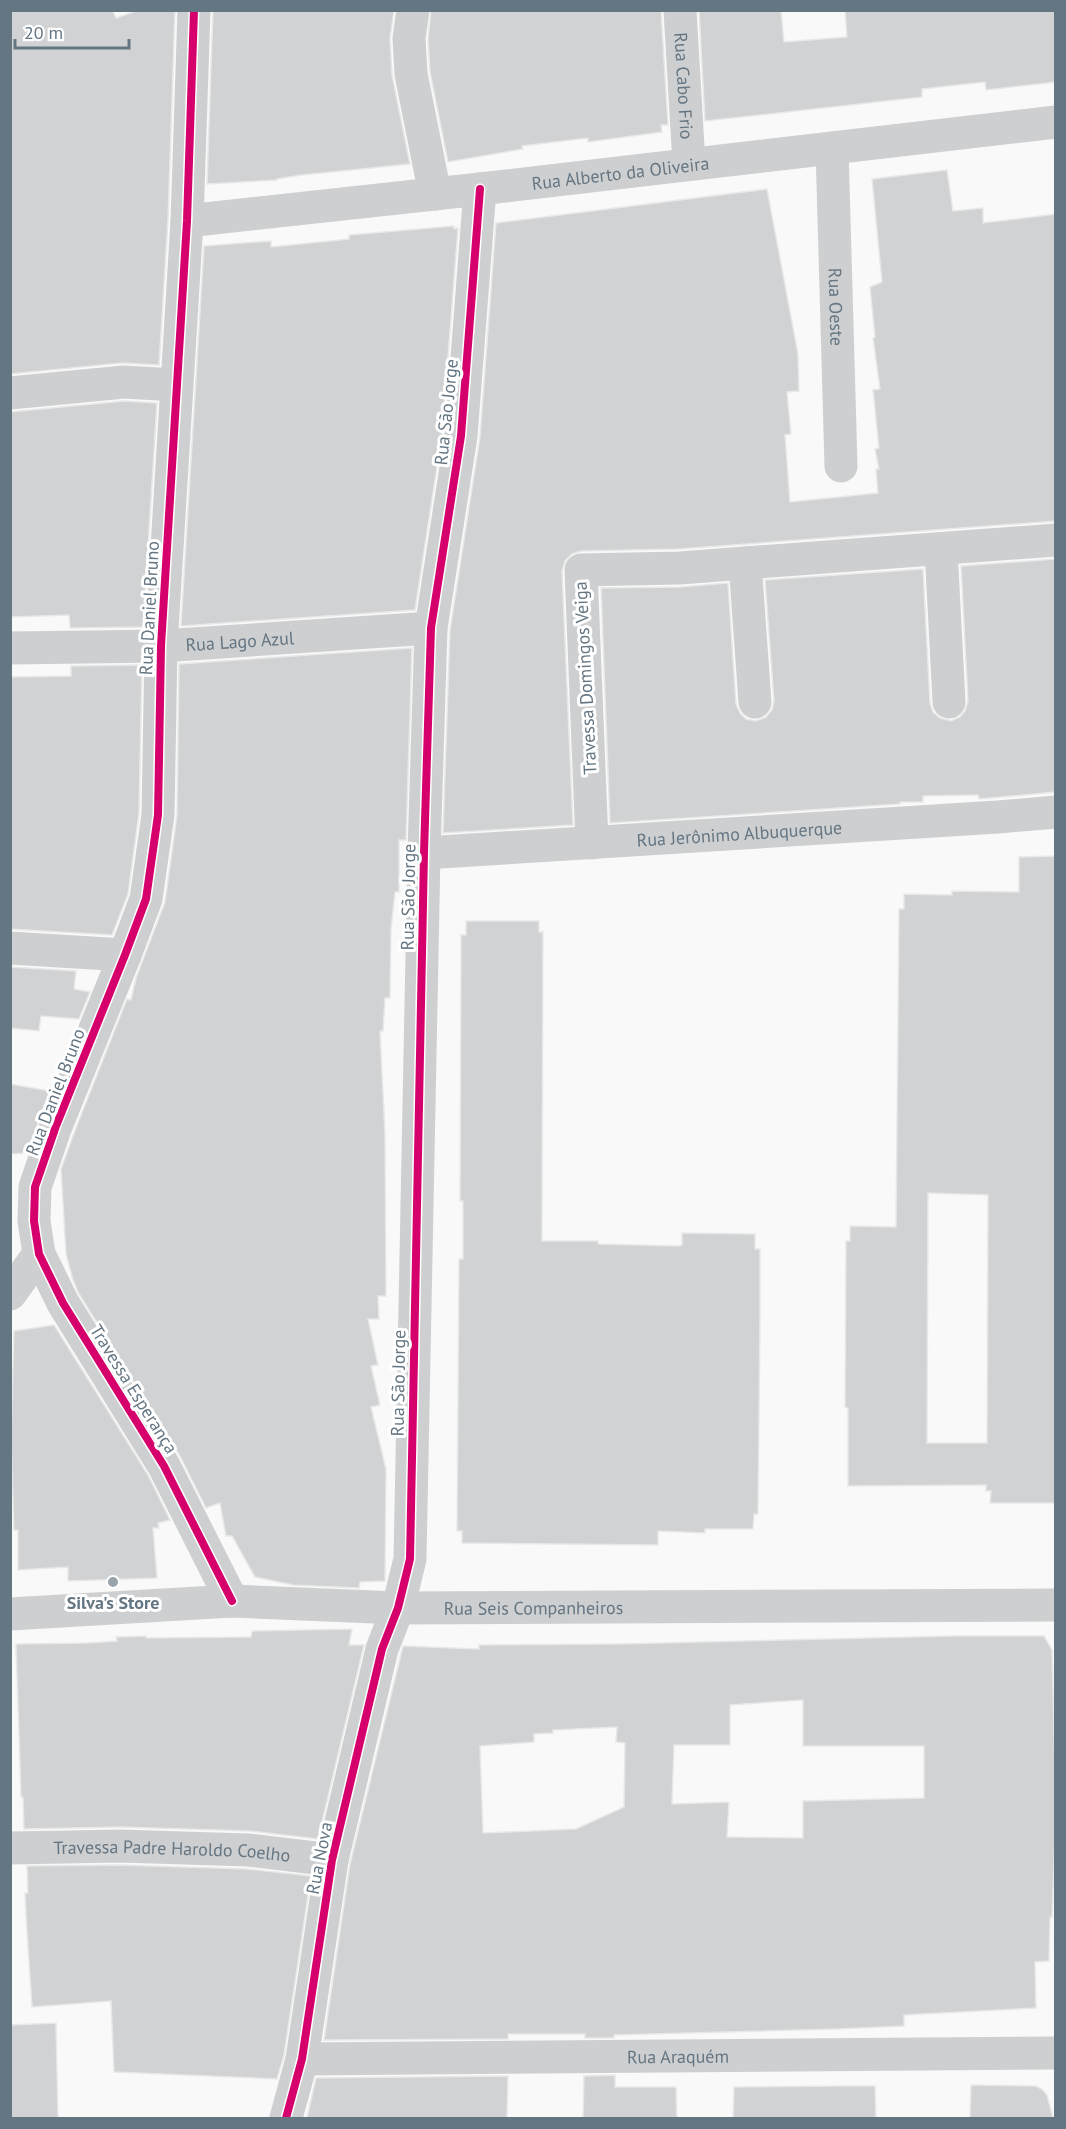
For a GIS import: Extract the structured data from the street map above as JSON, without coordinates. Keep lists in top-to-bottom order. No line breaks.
{"streets":{"street":["Rua Cabo Frio","Rua Alberto da Oliveira","Rua Oeste","Rua São Jorge","Rua Daniel Bruno","Rua Lago Azul","Travessa Domingos Veiga","Rua Jerônimo Albuquerque","Travessa Esperança","Rua Seis Companheiros","Travessa Padre Haroldo Coelho","Rua Nova","Rua Araquém"]},"crossings":[["Rua Cabo Frio","Rua Alberto da Oliveira"],["Rua Alberto da Oliveira","Rua Oeste"],["Rua Alberto da Oliveira","Rua São Jorge"],["Rua Alberto da Oliveira","Rua Daniel Bruno"],["Rua São Jorge","Rua Lago Azul"],["Rua São Jorge","Rua Jerônimo Albuquerque"],["Rua São Jorge","Rua Seis Companheiros"],["Rua São Jorge","Rua Nova"],["Rua Daniel Bruno","Rua Lago Azul"],["Rua Daniel Bruno","Travessa Esperança"],["Travessa Domingos Veiga","Rua Jerônimo Albuquerque"],["Travessa Esperança","Rua Seis Companheiros"],["Rua Seis Companheiros","Rua Nova"],["Travessa Padre Haroldo Coelho","Rua Nova"],["Rua Nova","Rua Araquém"]],"places":["Silva's Store"],"scale_bar":"20 m"}
